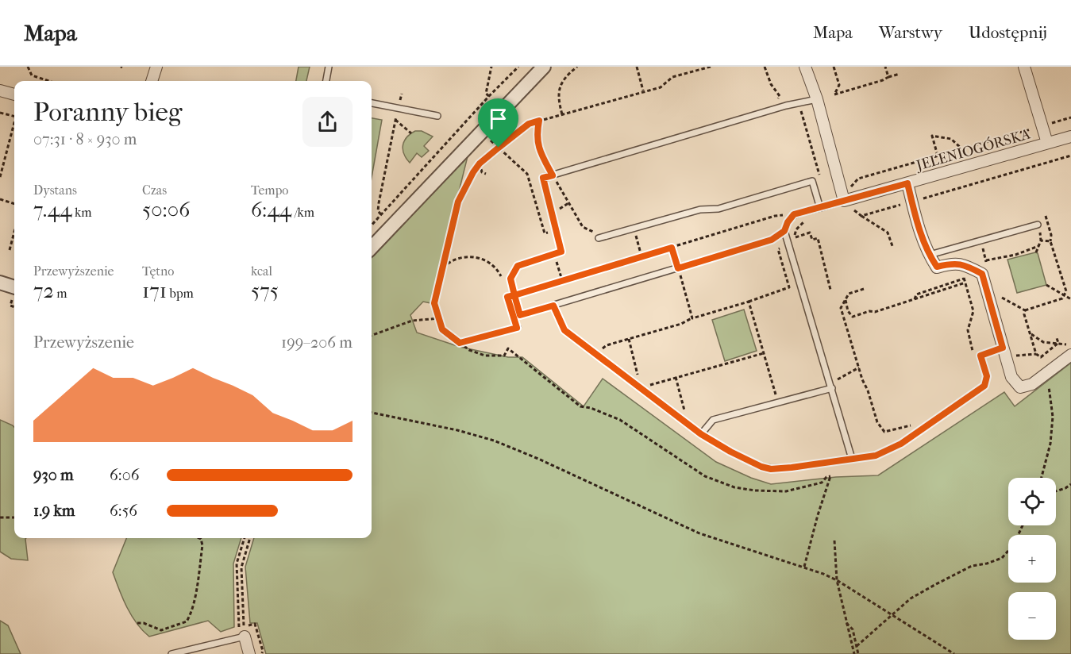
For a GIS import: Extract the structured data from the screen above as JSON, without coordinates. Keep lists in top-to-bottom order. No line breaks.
{"streets":{"street":["JELENIOGÓRSKA"]},"page":{"header":"Mapa","nav":["Mapa","Warstwy","Udostępnij"],"heading":["Poranny bieg","07:31 · 8 × 930 m"],"stats":[["Dystans","7.44 km"],["Czas","50:06"],["Tempo","6:44 /km"],["Przewyższenie","72 m"],["Tętno","171 bpm"],["kcal","575"]],"chart":["Przewyższenie","199–206 m"],"list":[{"name":"930 m","note":"6:06"},{"name":"1.9 km","note":"6:56"}],"map_buttons":["+","−"]}}
